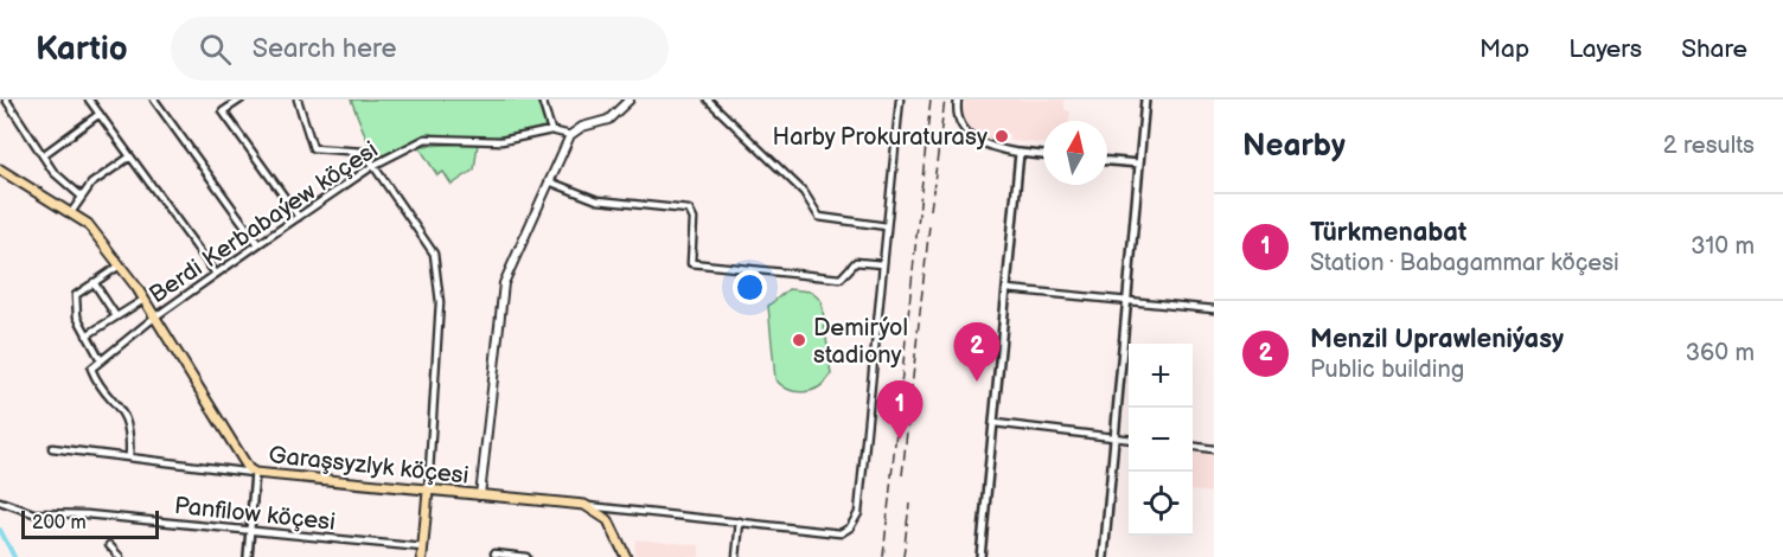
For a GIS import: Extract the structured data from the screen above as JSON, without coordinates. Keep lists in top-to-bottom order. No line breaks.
{"streets":{"main road":["Garaşsyzlyk köçesi"],"street":["Berdi Kerbabaýew köçesi","Panfilow köçesi"]},"crossings":[["Berdi Kerbabaýew köçesi","Garaşsyzlyk köçesi"]],"places":["Harby Prokuraturasy","Demirýol stadiony"],"scale_bar":"200 m","north":"top","page":{"header":"Kartio","search":"Search here","nav":["Map","Layers","Share"],"heading":["Nearby","2 results"],"list":[{"mark":"1","name":"Türkmenabat","note":"Station · Babagammar köçesi","value":"310 m"},{"mark":"2","name":"Menzil Uprawleniýasy","note":"Public building","value":"360 m"}],"pins":["2","1"],"map_buttons":["+","−"],"scale":"200 m"}}
